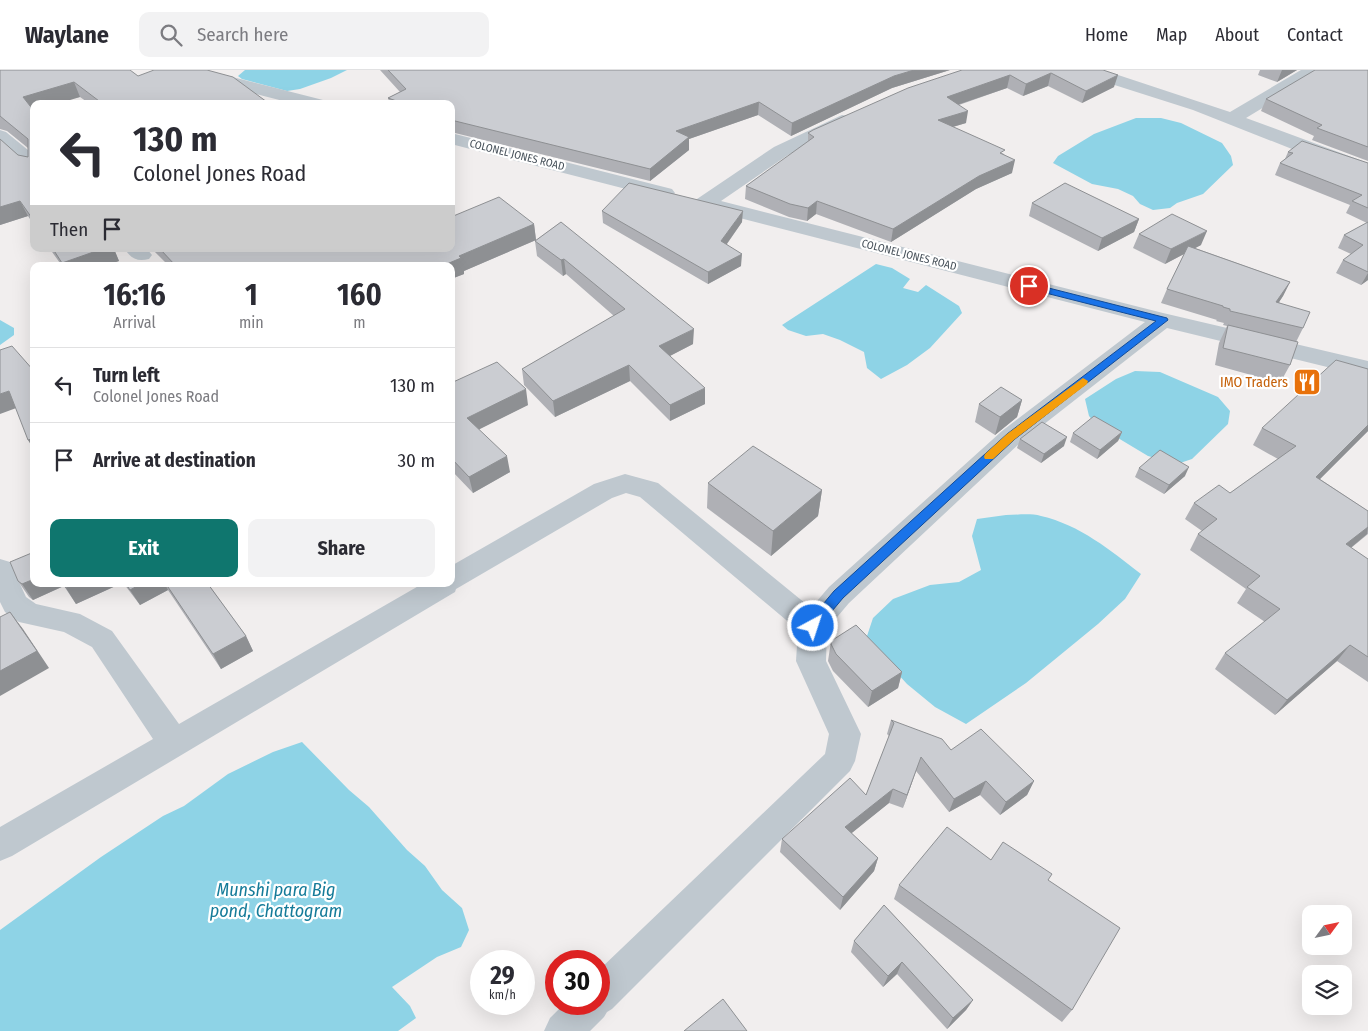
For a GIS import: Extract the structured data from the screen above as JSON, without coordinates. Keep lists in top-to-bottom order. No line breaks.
{"streets":{"street":["COLONEL JONES ROAD"]},"water":["Munshi para Big pond, Chattogram"],"places":{"restaurant":["IMO Traders"]},"north":"top right","page":{"header":"Waylane","search":"Search here","nav":["Home","Map","About","Contact"],"turn":["130 m","Colonel Jones Road"],"then":"Then","eta":["16:16","Arrival","1","min","160","m"],"list":[{"name":"Turn left","note":"Colonel Jones Road","value":"130 m"},{"name":"Arrive at destination","value":"30 m"}],"buttons":["Exit","Share"],"speed":"29 km/h","limit":"30"}}
